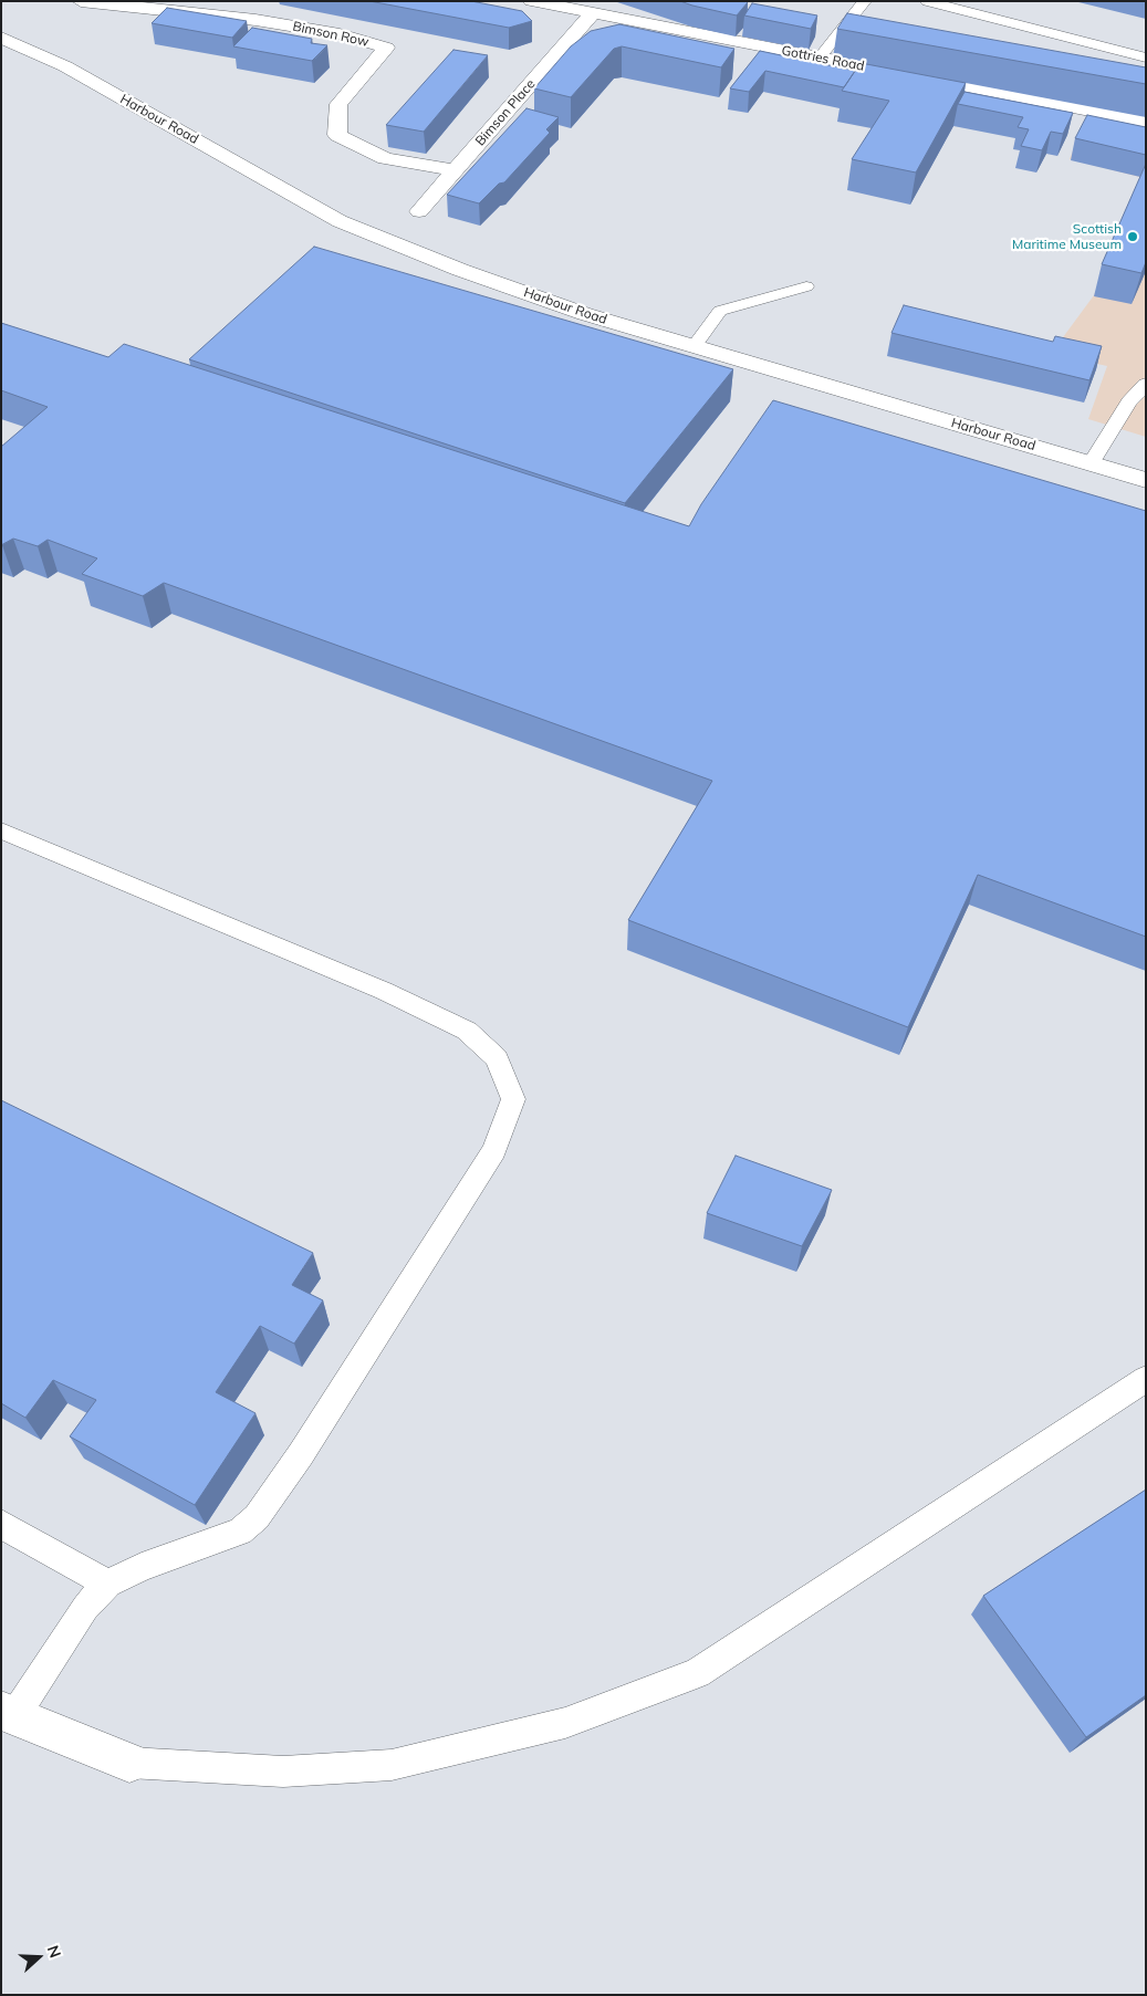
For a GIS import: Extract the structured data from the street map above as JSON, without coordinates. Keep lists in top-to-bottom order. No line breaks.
{"streets":{"street":["Bimson Row","Gottries Road","Bimson Place","Harbour Road"]},"crossings":[["Bimson Row","Bimson Place"],["Gottries Road","Bimson Place"]],"places":["Scottish Maritime Museum"],"north":"right"}
